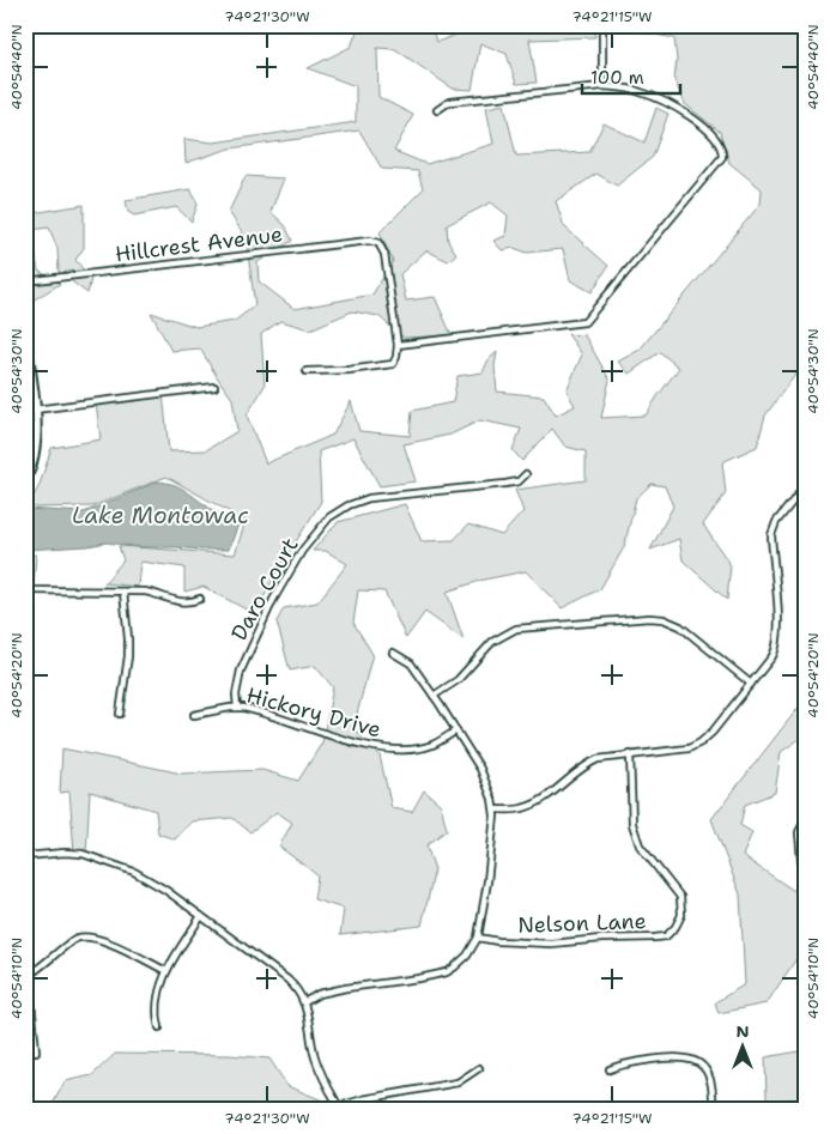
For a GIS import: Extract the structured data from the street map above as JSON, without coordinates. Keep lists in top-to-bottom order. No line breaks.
{"streets":{"street":["Hillcrest Avenue","Daro Court","Hickory Drive","Nelson Lane"]},"crossings":[["Daro Court","Hickory Drive"]],"water":["Lake Montowac"],"scale_bar":"100 m","north":"top","coordinates":["74°21'30\"W","74°21'15\"W","40°54'40\"N","40°54'30\"N","40°54'20\"N","40°54'10\"N"]}
